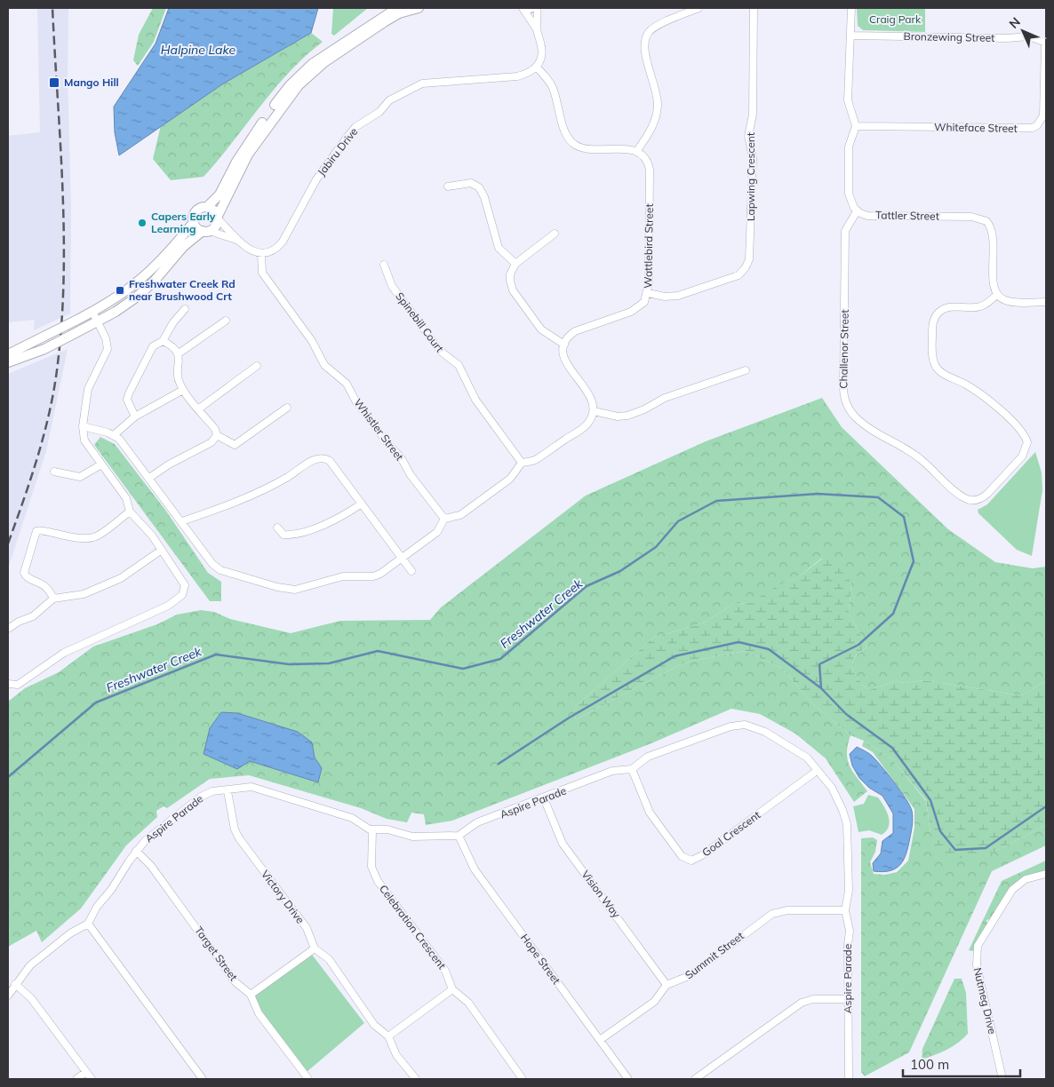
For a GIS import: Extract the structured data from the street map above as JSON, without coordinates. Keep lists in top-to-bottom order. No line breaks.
{"streets":{"street":["Bronzewing Street","Whiteface Street","Jabiru Drive","Lapwing Crescent","Tattler Street","Wattlebird Street","Spinebill Court","Challenor Street","Whistler Street","Aspire Parade","Goal Crescent","Vision Way","Victory Drive","Celebration Crescent","Target Street","Summit Street","Hope Street","Nutmeg Drive"]},"crossings":[["Bronzewing Street","Whiteface Street"],["Jabiru Drive","Whistler Street"],["Lapwing Crescent","Wattlebird Street"],["Tattler Street","Challenor Street"],["Aspire Parade","Goal Crescent"],["Aspire Parade","Vision Way"],["Aspire Parade","Victory Drive"],["Aspire Parade","Celebration Crescent"],["Aspire Parade","Target Street"],["Aspire Parade","Summit Street"],["Aspire Parade","Hope Street"],["Vision Way","Summit Street"],["Summit Street","Hope Street"]],"water":["Halpine Lake","Freshwater Creek"],"parks":["Craig Park"],"places":{"transit":["Mango Hill","Freshwater Creek Rd near Brushwood Crt"],"other":["Capers Early Learning"]},"scale_bar":"100 m","north":"top left"}
